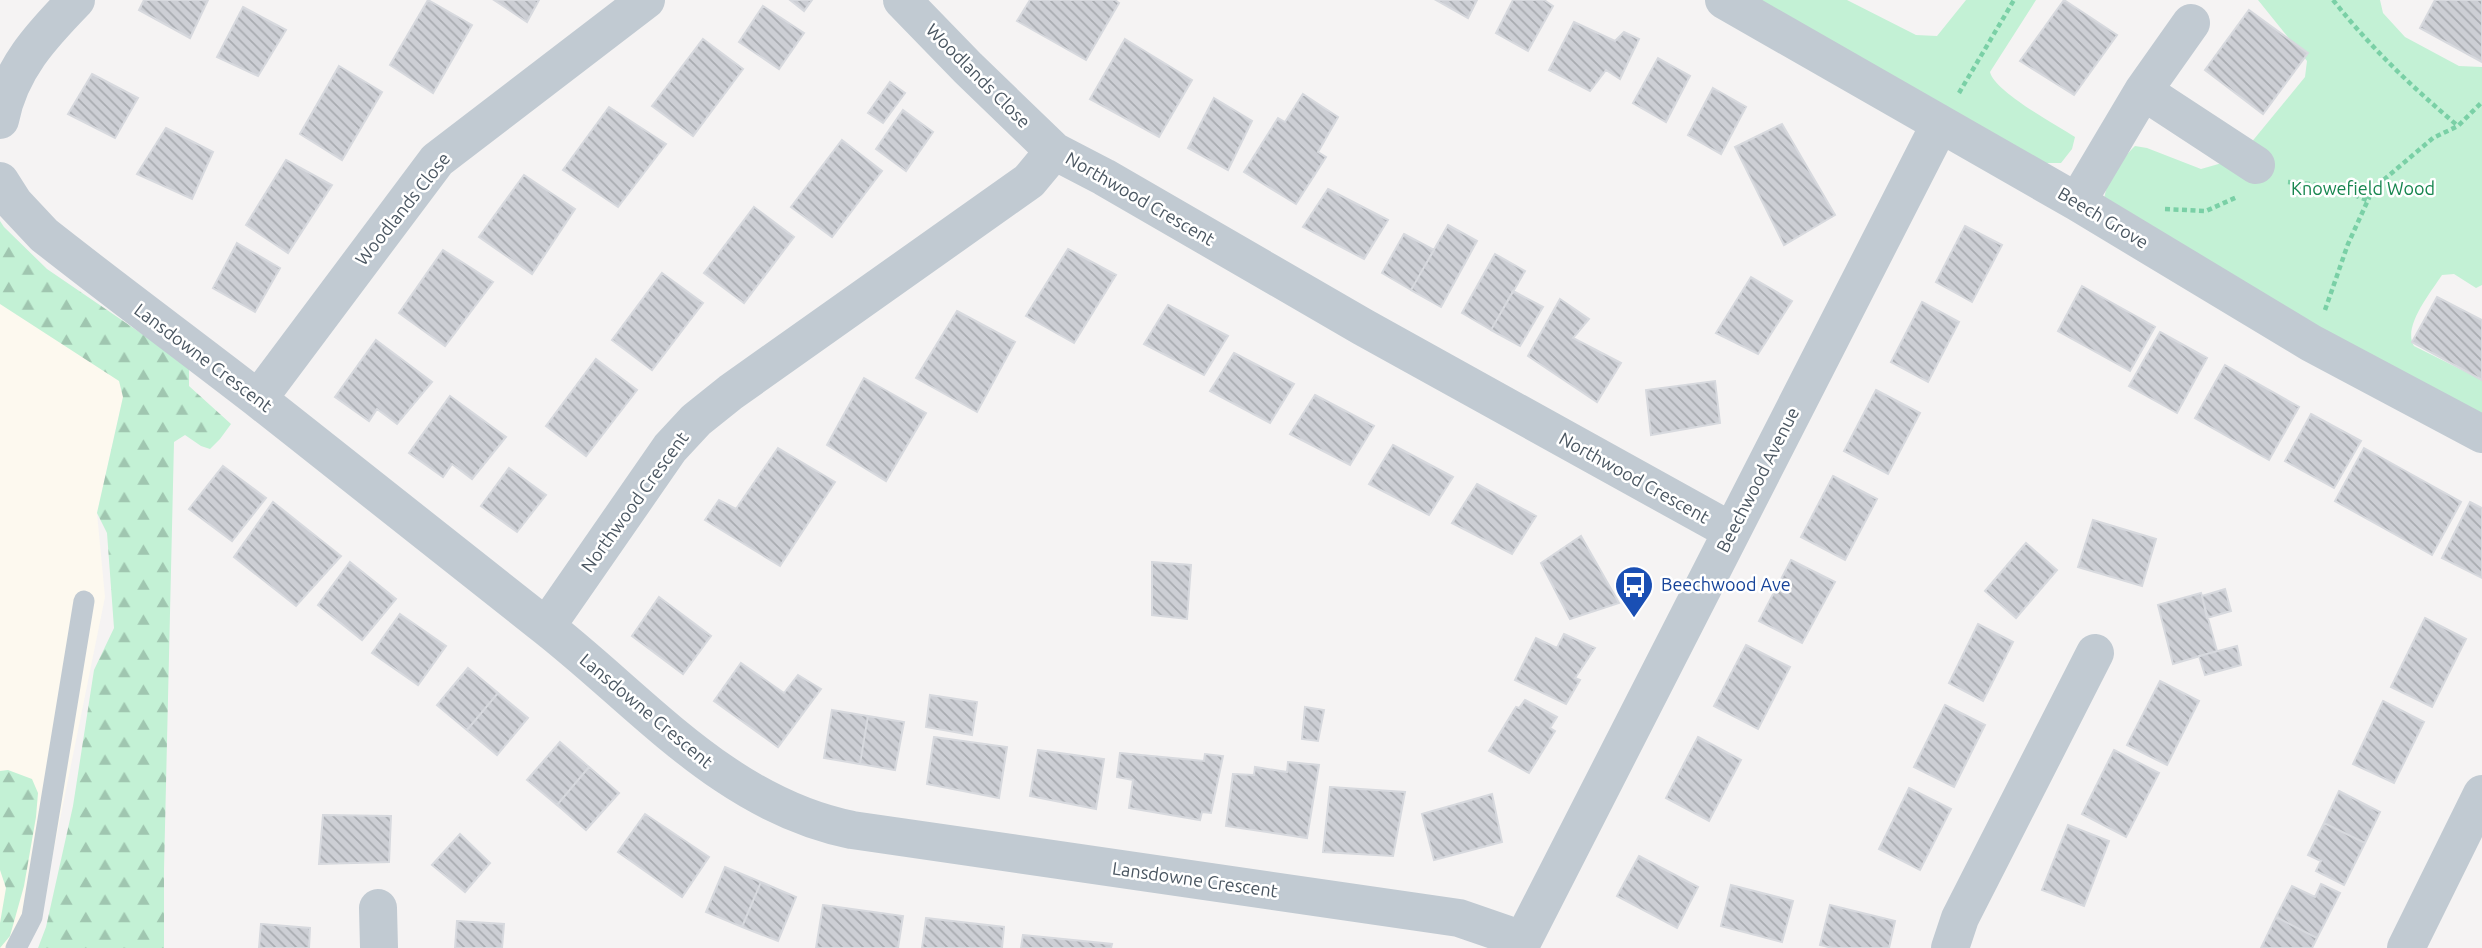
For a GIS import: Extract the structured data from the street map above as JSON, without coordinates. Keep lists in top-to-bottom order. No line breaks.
{"streets":{"street":["Woodlands Close","Northwood Crescent","Beech Grove","Lansdowne Crescent","Beechwood Avenue"]},"crossings":[["Woodlands Close","Northwood Crescent"],["Woodlands Close","Lansdowne Crescent"],["Northwood Crescent","Lansdowne Crescent"],["Northwood Crescent","Beechwood Avenue"],["Beech Grove","Beechwood Avenue"],["Lansdowne Crescent","Beechwood Avenue"]],"parks":["Knowefield Wood"],"places":{"bus stop":["Beechwood Ave"]}}
